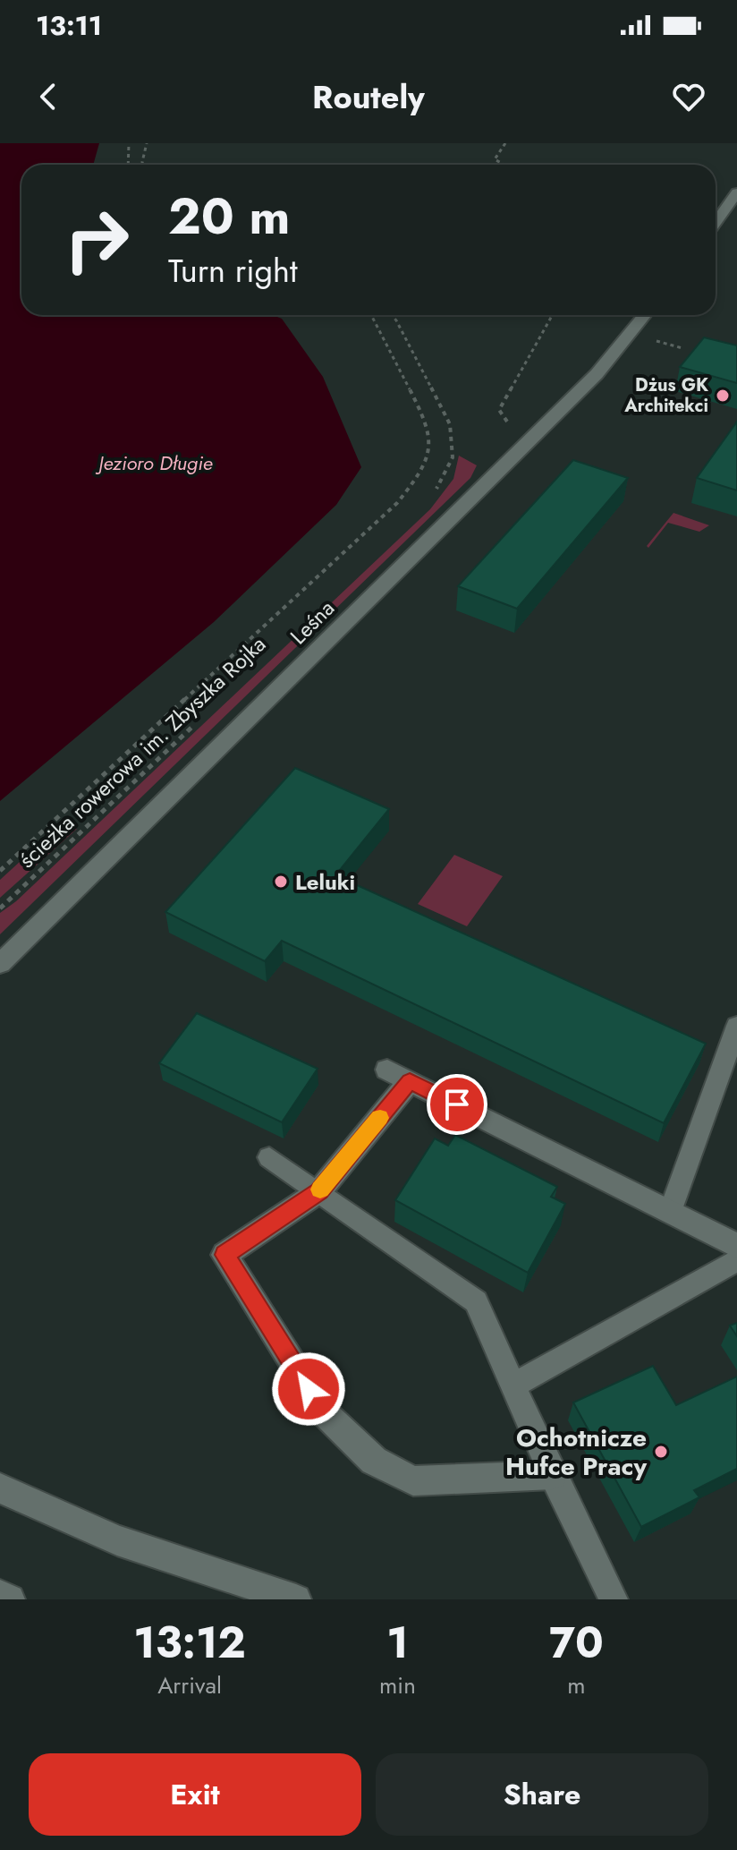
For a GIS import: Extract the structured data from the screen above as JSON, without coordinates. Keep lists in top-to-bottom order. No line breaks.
{"streets":{"street":["Leśna"],"path":["ścieżka rowerowa im. Zbyszka Rojka"]},"water":["Jezioro Długie"],"places":["Dżus GK Architekci","Leluki","Ochotnicze Hufce Pracy"],"page":{"status":"13:11","header":"Routely","turn":["20 m","Turn right"],"eta":["13:12","Arrival","1","min","70","m"],"buttons":["Exit","Share"]}}
